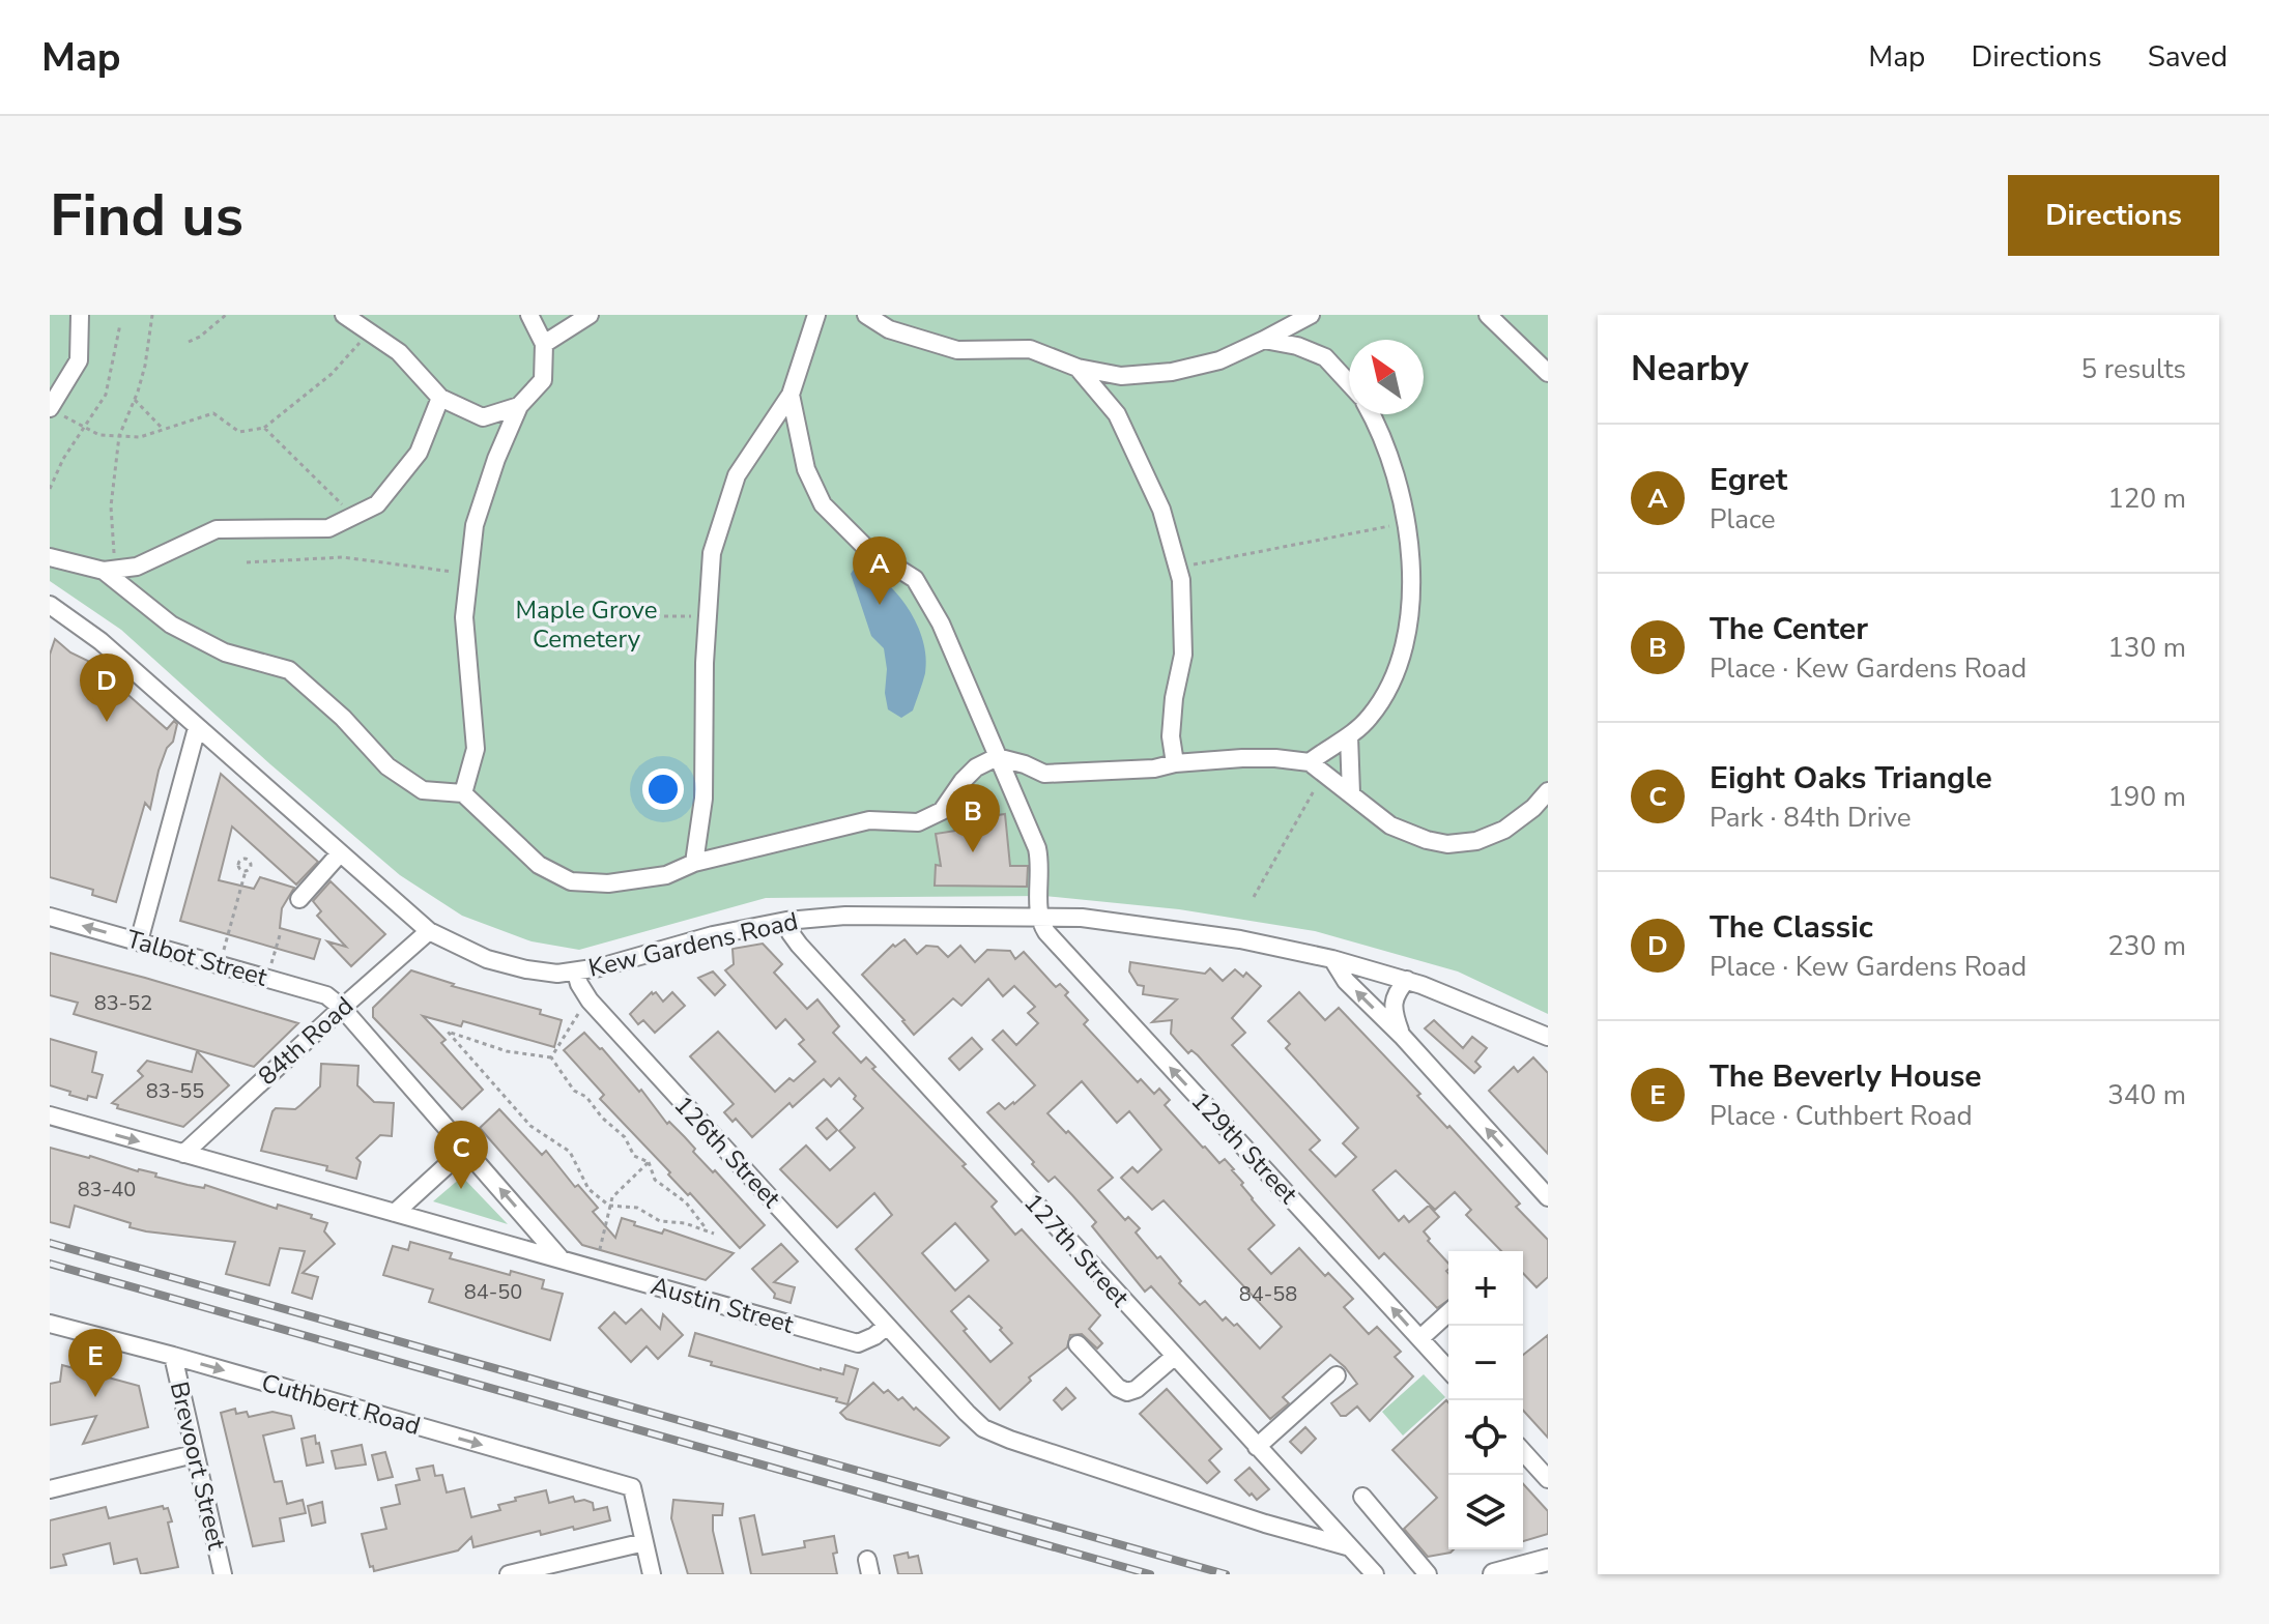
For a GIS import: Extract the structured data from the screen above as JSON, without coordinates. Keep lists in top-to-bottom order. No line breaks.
{"streets":{"street":["Kew Gardens Road","Talbot Street","84th Road","129th Street","126th Street","127th Street","Austin Street","Cuthbert Road","Brevoort Street"]},"crossings":[["Kew Gardens Road","84th Road"],["Kew Gardens Road","129th Street"],["Kew Gardens Road","126th Street"],["Kew Gardens Road","127th Street"],["Talbot Street","84th Road"],["84th Road","Austin Street"],["126th Street","Austin Street"],["Cuthbert Road","Brevoort Street"]],"one_way":["129th Street","Cuthbert Road"],"parks":["Maple Grove Cemetery"],"house_numbers":["83-52","83-55","83-40","84-50","84-58"],"north":"top left","page":{"header":"Map","nav":["Map","Directions","Saved"],"buttons":"Directions","title":"Find us","heading":["Nearby","5 results"],"list":[{"mark":"A","name":"Egret","note":"Place","value":"120 m"},{"mark":"B","name":"The Center","note":"Place · Kew Gardens Road","value":"130 m"},{"mark":"C","name":"Eight Oaks Triangle","note":"Park · 84th Drive","value":"190 m"},{"mark":"D","name":"The Classic","note":"Place · Kew Gardens Road","value":"230 m"},{"mark":"E","name":"The Beverly House","note":"Place · Cuthbert Road","value":"340 m"}],"pins":["A","D","B","C","E"],"map_buttons":["+","−"]}}
